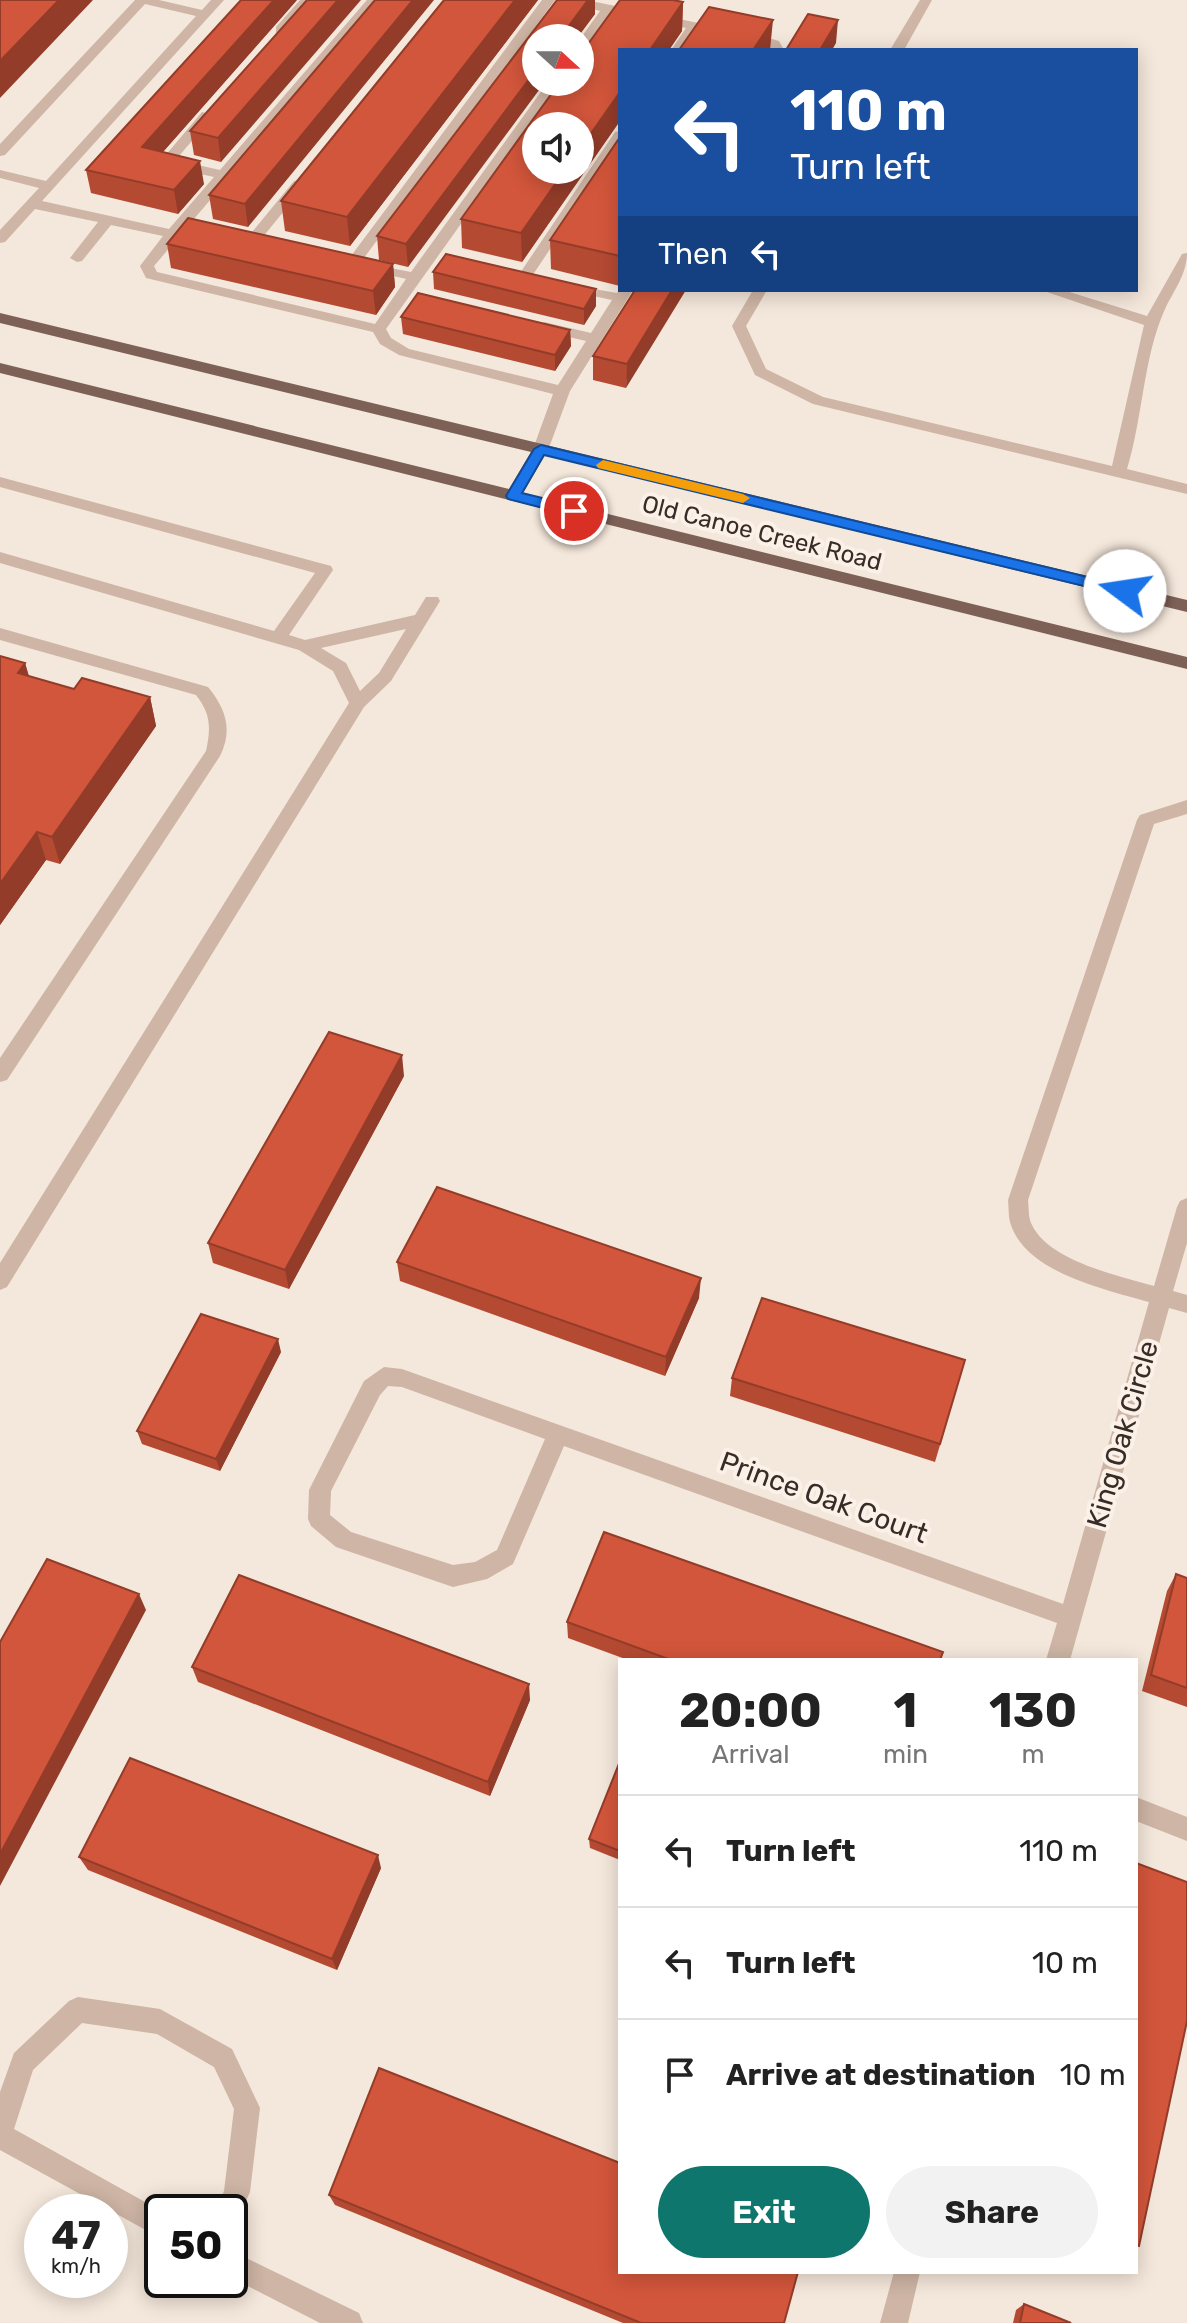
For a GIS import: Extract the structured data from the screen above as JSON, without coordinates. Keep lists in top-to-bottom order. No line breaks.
{"streets":{"main road":["Old Canoe Creek Road"],"street":["King Oak Circle","Prince Oak Court"]},"crossings":[["King Oak Circle","Prince Oak Court"]],"north":"right","page":{"turn":["110 m","Turn left"],"then":"Then","eta":["20:00","Arrival","1","min","130","m"],"list":[{"name":"Turn left","value":"110 m"},{"name":"Turn left","value":"10 m"},{"name":"Arrive at destination","value":"10 m"}],"buttons":["Exit","Share"],"speed":"47 km/h","limit":"50"}}
